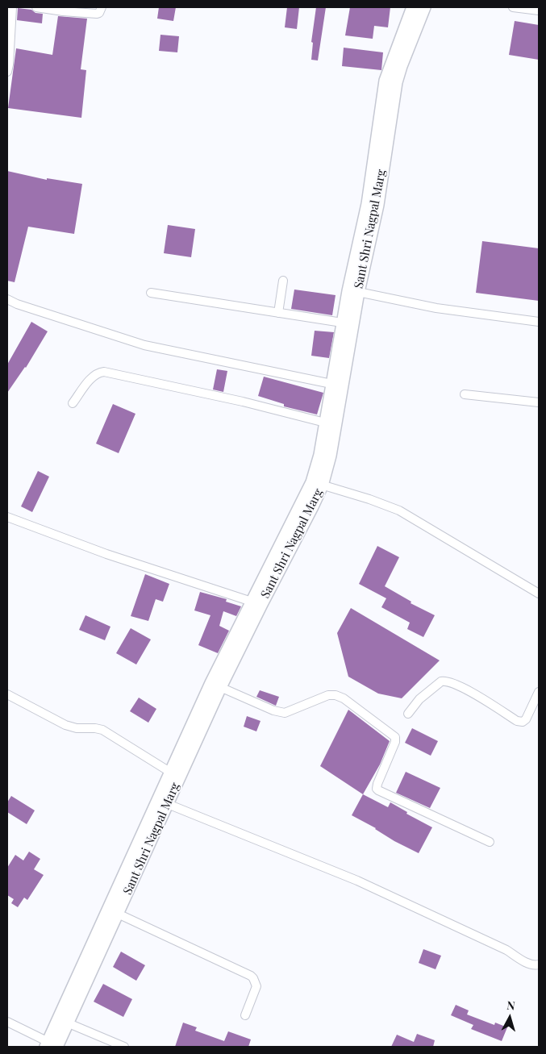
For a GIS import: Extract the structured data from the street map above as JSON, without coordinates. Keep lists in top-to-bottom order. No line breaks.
{"streets":{"main road":["Sant Shri Nagpal Marg"]},"north":"top"}
